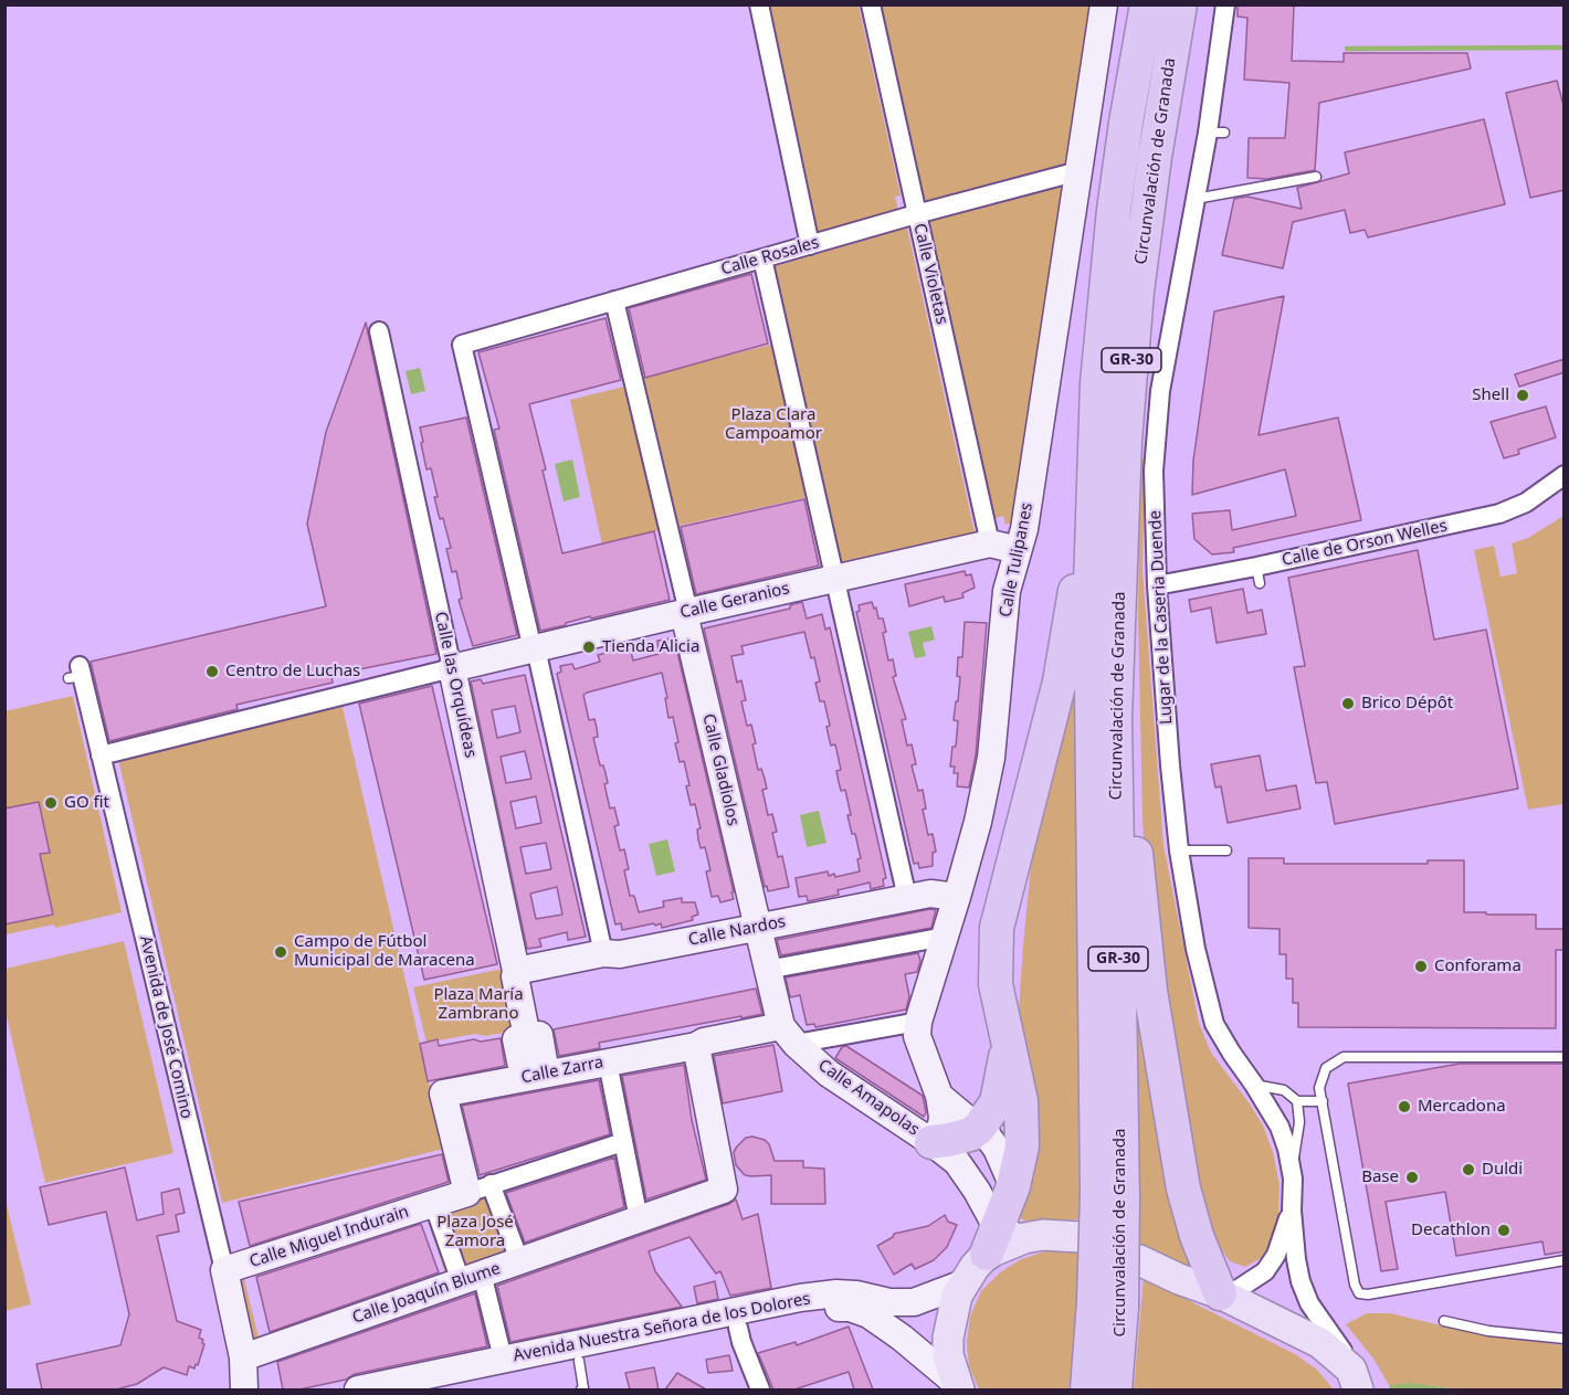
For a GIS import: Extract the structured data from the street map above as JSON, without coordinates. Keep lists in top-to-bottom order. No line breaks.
{"streets":{"highway":["Circunvalación de Granada","GR-30"],"street":["Calle Rosales","Calle Violetas","Calle de Orson Welles","Calle Tulipanes","Calle Geranios","Lugar de la Caseria Duende","Calle las Orquídeas","Calle Gladiolos","Calle Nardos","Avenida de José Comino","Calle Zarra","Calle Amapolas","Calle Miguel Indurain","Calle Joaquín Blume","Avenida Nuestra Señora de los Dolores"]},"crossings":[["Calle Rosales","Calle Violetas"],["Calle Rosales","Calle Tulipanes"],["Calle Rosales","Calle Geranios"],["Calle Violetas","Calle Geranios"],["Calle de Orson Welles","Lugar de la Caseria Duende"],["Calle Tulipanes","Calle Geranios"],["Calle Tulipanes","Calle Nardos"],["Calle Tulipanes","Calle Amapolas"],["Calle Geranios","Calle las Orquídeas"],["Calle Geranios","Calle Gladiolos"],["Calle las Orquídeas","Calle Nardos"],["Calle las Orquídeas","Calle Zarra"],["Calle Gladiolos","Calle Nardos"],["Avenida de José Comino","Calle Miguel Indurain"],["Avenida de José Comino","Calle Joaquín Blume"],["Calle Zarra","Calle Amapolas"],["Calle Zarra","Calle Miguel Indurain"],["Calle Zarra","Calle Joaquín Blume"]],"parks":["Plaza Clara Campoamor","Plaza María Zambrano","Plaza José Zamora"],"places":["Shell","Tienda Alicia","Centro de Luchas","Brico Dépôt","GO fit","Campo de Fútbol Municipal de Maracena","Conforama","Mercadona","Duldi","Base","Decathlon"]}
